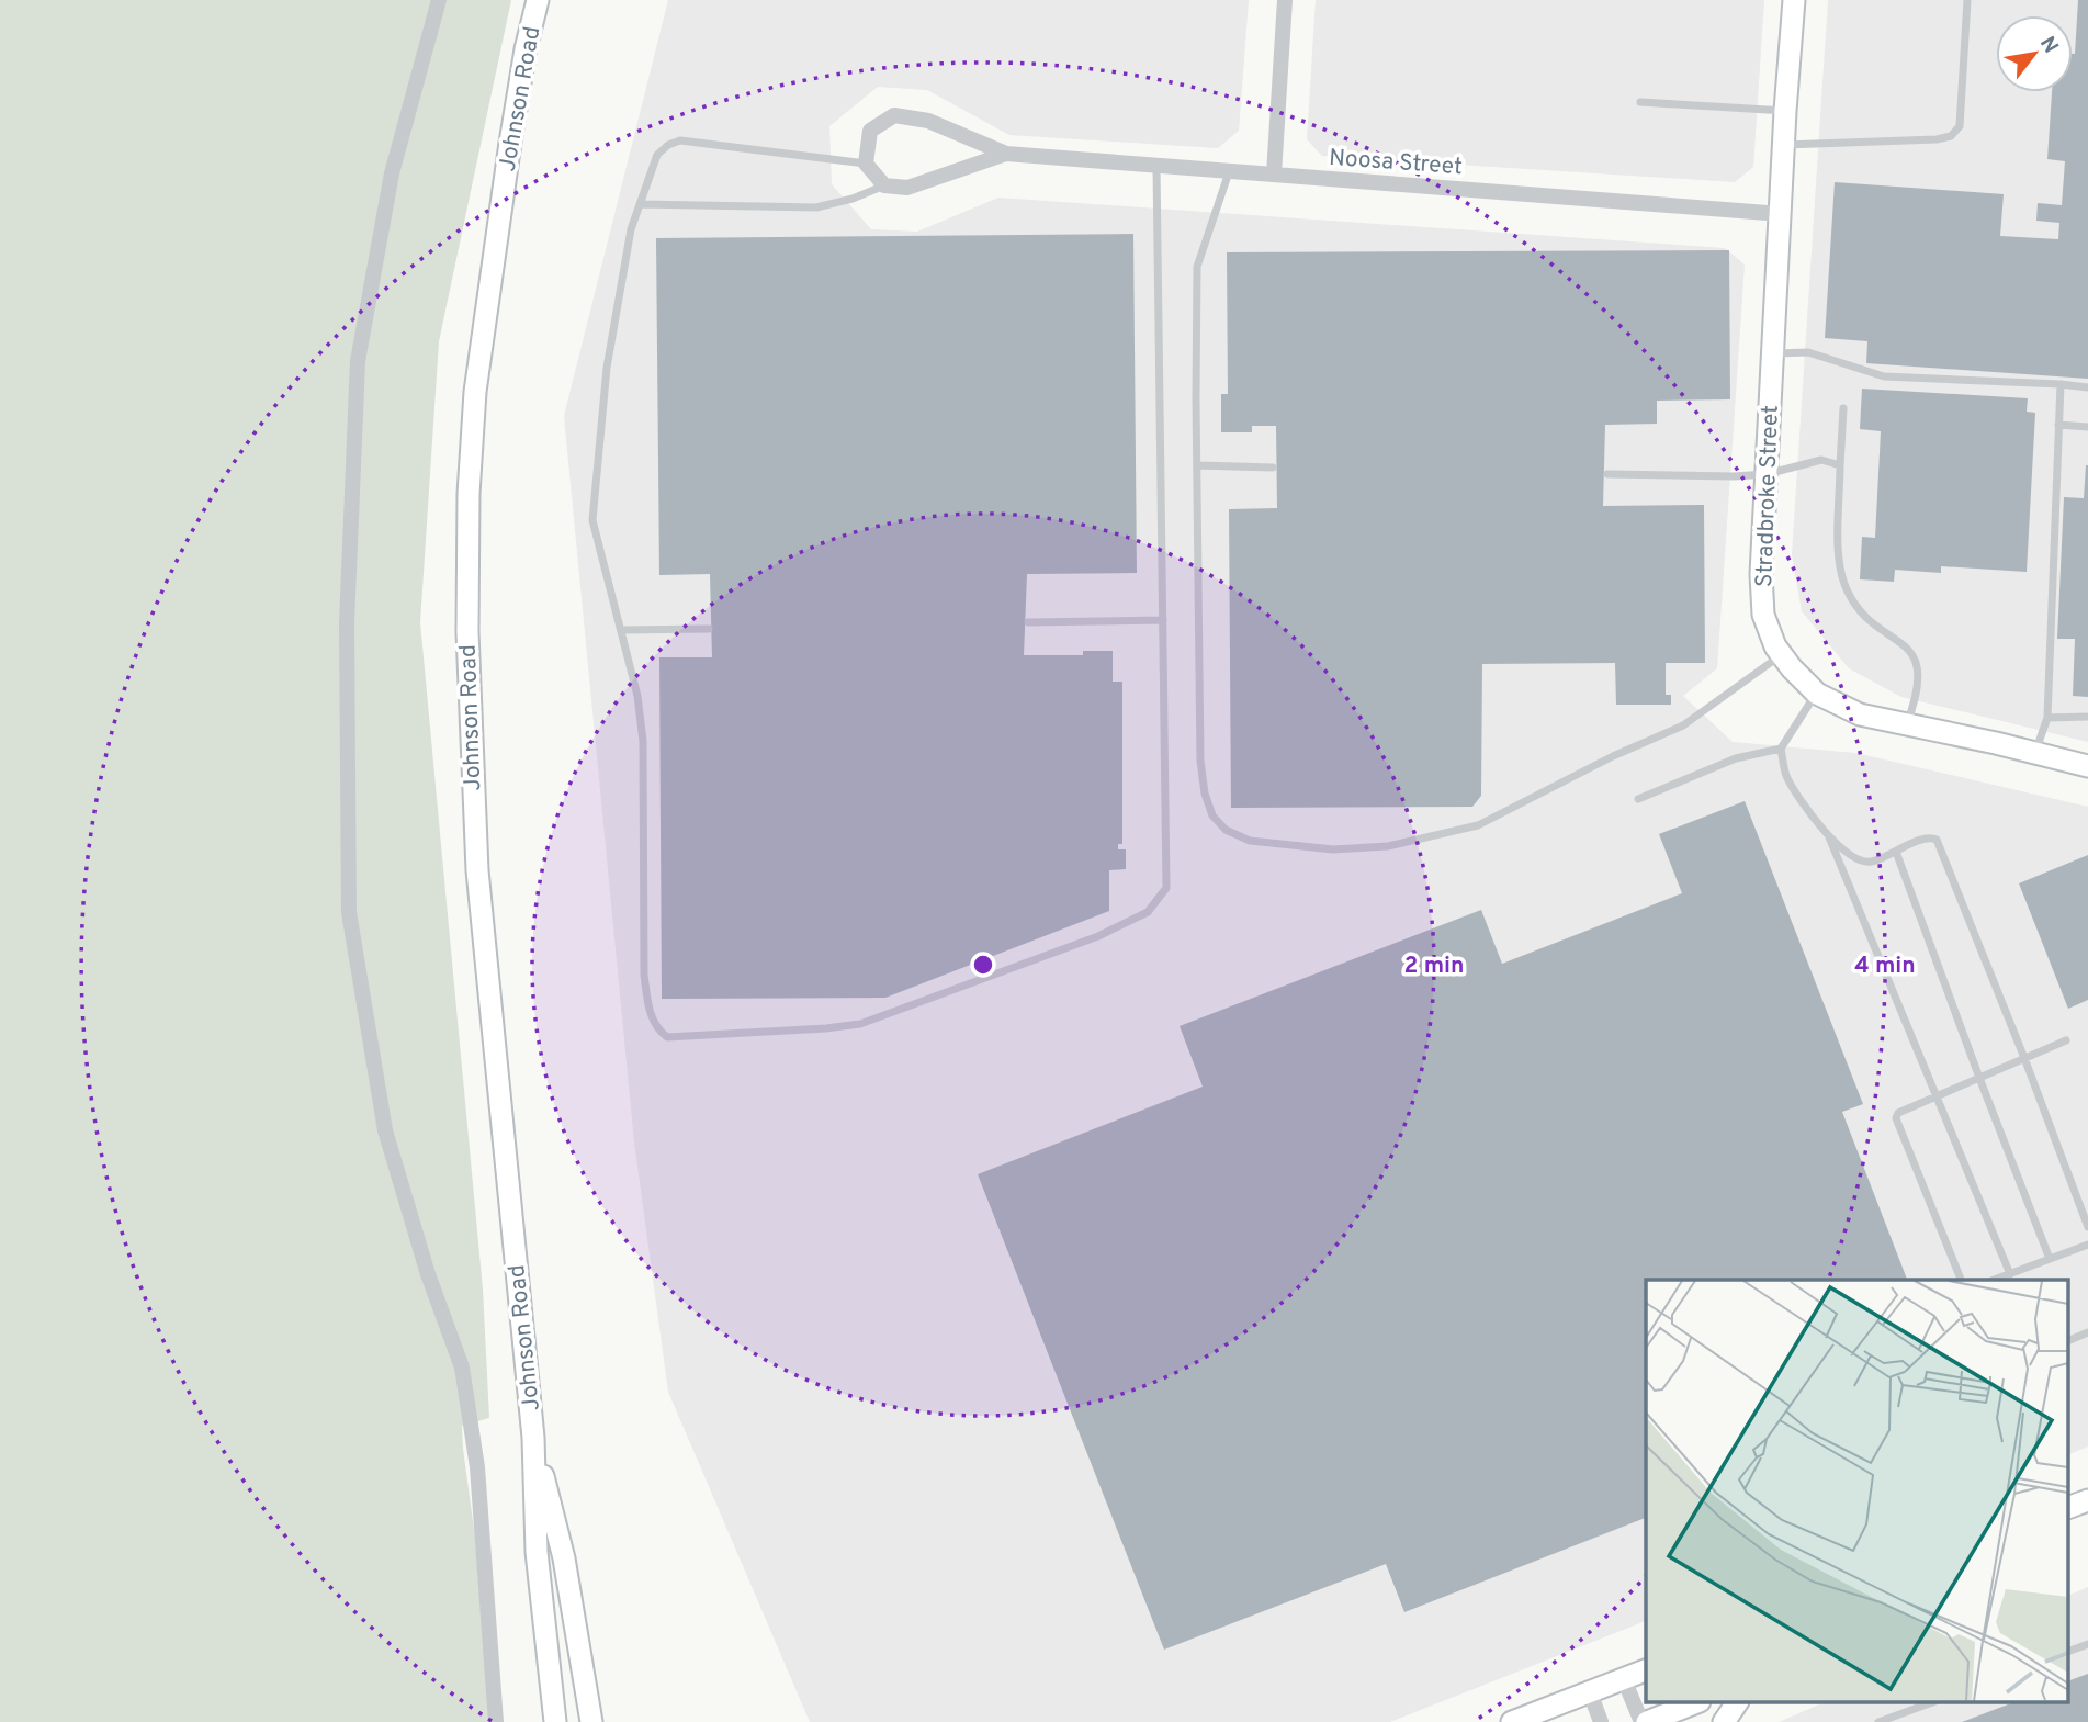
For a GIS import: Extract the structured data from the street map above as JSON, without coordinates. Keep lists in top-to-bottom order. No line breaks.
{"streets":{"main road":["Johnson Road","Stradbroke Street"],"street":["Noosa Street"]},"crossings":[["Noosa Street","Stradbroke Street"]],"north":"top right","rings":["2 min","4 min"]}
